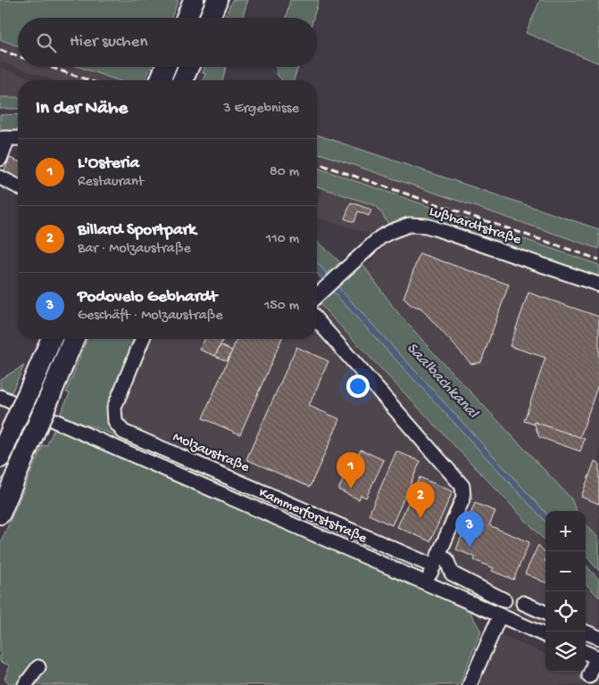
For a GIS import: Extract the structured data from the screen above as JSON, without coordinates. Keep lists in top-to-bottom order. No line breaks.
{"streets":{"street":["Lußhardtstraße","Molzaustraße","Kammerforststraße"]},"water":["Saalbachkanal"],"page":{"search":"Hier suchen","heading":["In der Nähe","3 Ergebnisse"],"list":[{"mark":"1","name":"L'Osteria","note":"Restaurant","value":"80 m"},{"mark":"2","name":"Billard Sportpark","note":"Bar · Molzaustraße","value":"110 m"},{"mark":"3","name":"Podovelo Gebhardt","note":"Geschäft · Molzaustraße","value":"150 m"}],"pins":["1","2","3"],"map_buttons":["+","−"]}}
